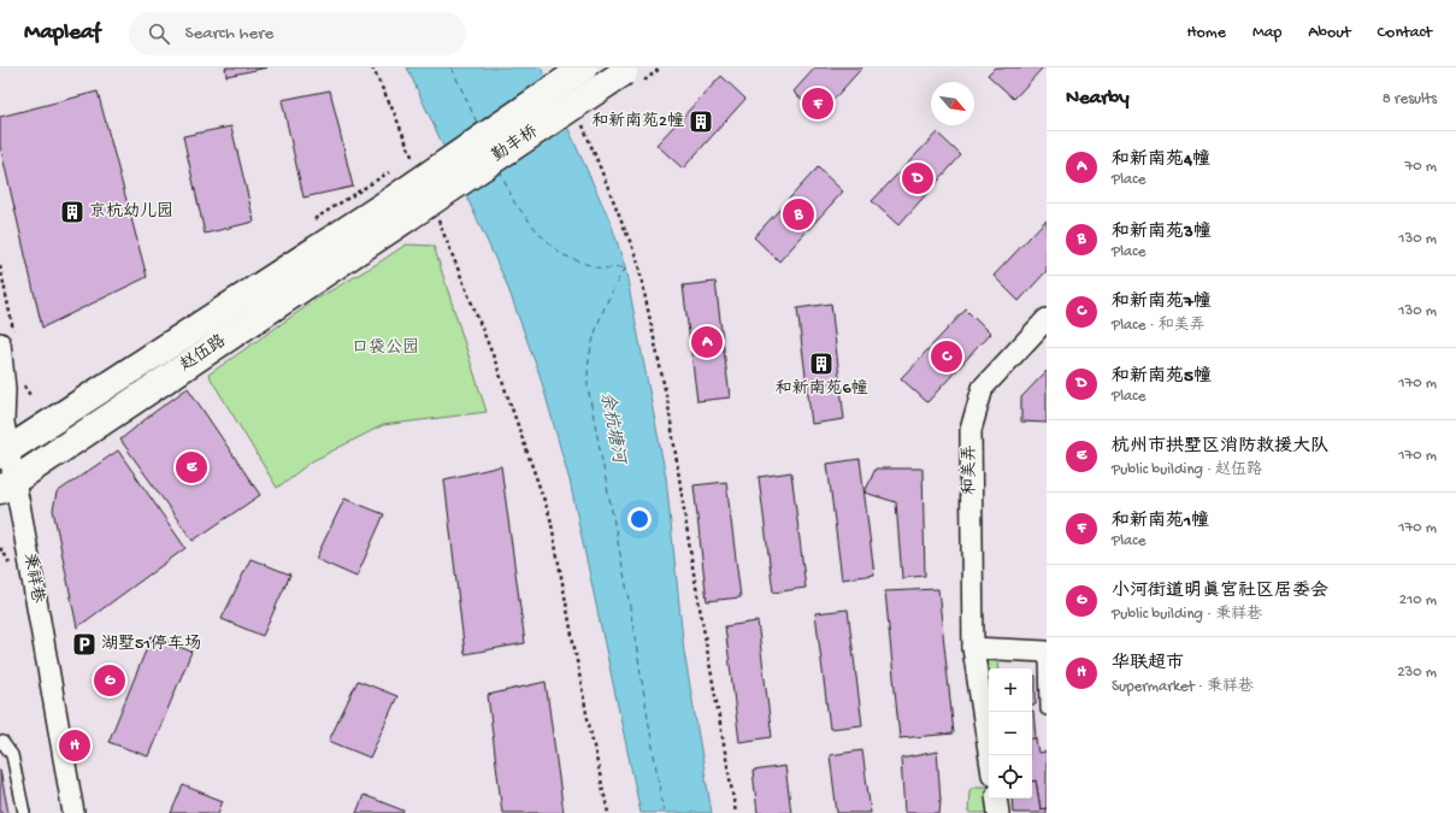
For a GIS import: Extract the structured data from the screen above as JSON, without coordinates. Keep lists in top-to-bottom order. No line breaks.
{"streets":{"main road":["勤丰桥","赵伍路"],"street":["和美弄","秉祥巷"]},"crossings":[["勤丰桥","赵伍路"],["赵伍路","秉祥巷"]],"water":["余杭塘河"],"parks":["口袋公园"],"places":{"building":["和新南苑2幢","京杭幼儿园","和新南苑6幢"],"parking":["湖墅51停车场"]},"north":"bottom right","page":{"header":"Mapleaf","search":"Search here","nav":["Home","Map","About","Contact"],"heading":["Nearby","8 results"],"pins":["F","D","B","A","C","E","G","H"],"list":[{"mark":"A","name":"和新南苑4幢","note":"Place","value":"70 m"},{"mark":"B","name":"和新南苑3幢","note":"Place","value":"130 m"},{"mark":"C","name":"和新南苑7幢","note":"Place · 和美弄","value":"130 m"},{"mark":"D","name":"和新南苑5幢","note":"Place","value":"170 m"},{"mark":"E","name":"杭州市拱墅区消防救援大队","note":"Public building · 赵伍路","value":"170 m"},{"mark":"F","name":"和新南苑1幢","note":"Place","value":"170 m"},{"mark":"G","name":"小河街道明真宫社区居委会","note":"Public building · 秉祥巷","value":"210 m"},{"mark":"H","name":"华联超市","note":"Supermarket · 秉祥巷","value":"230 m"}],"map_buttons":["+","−"]}}
